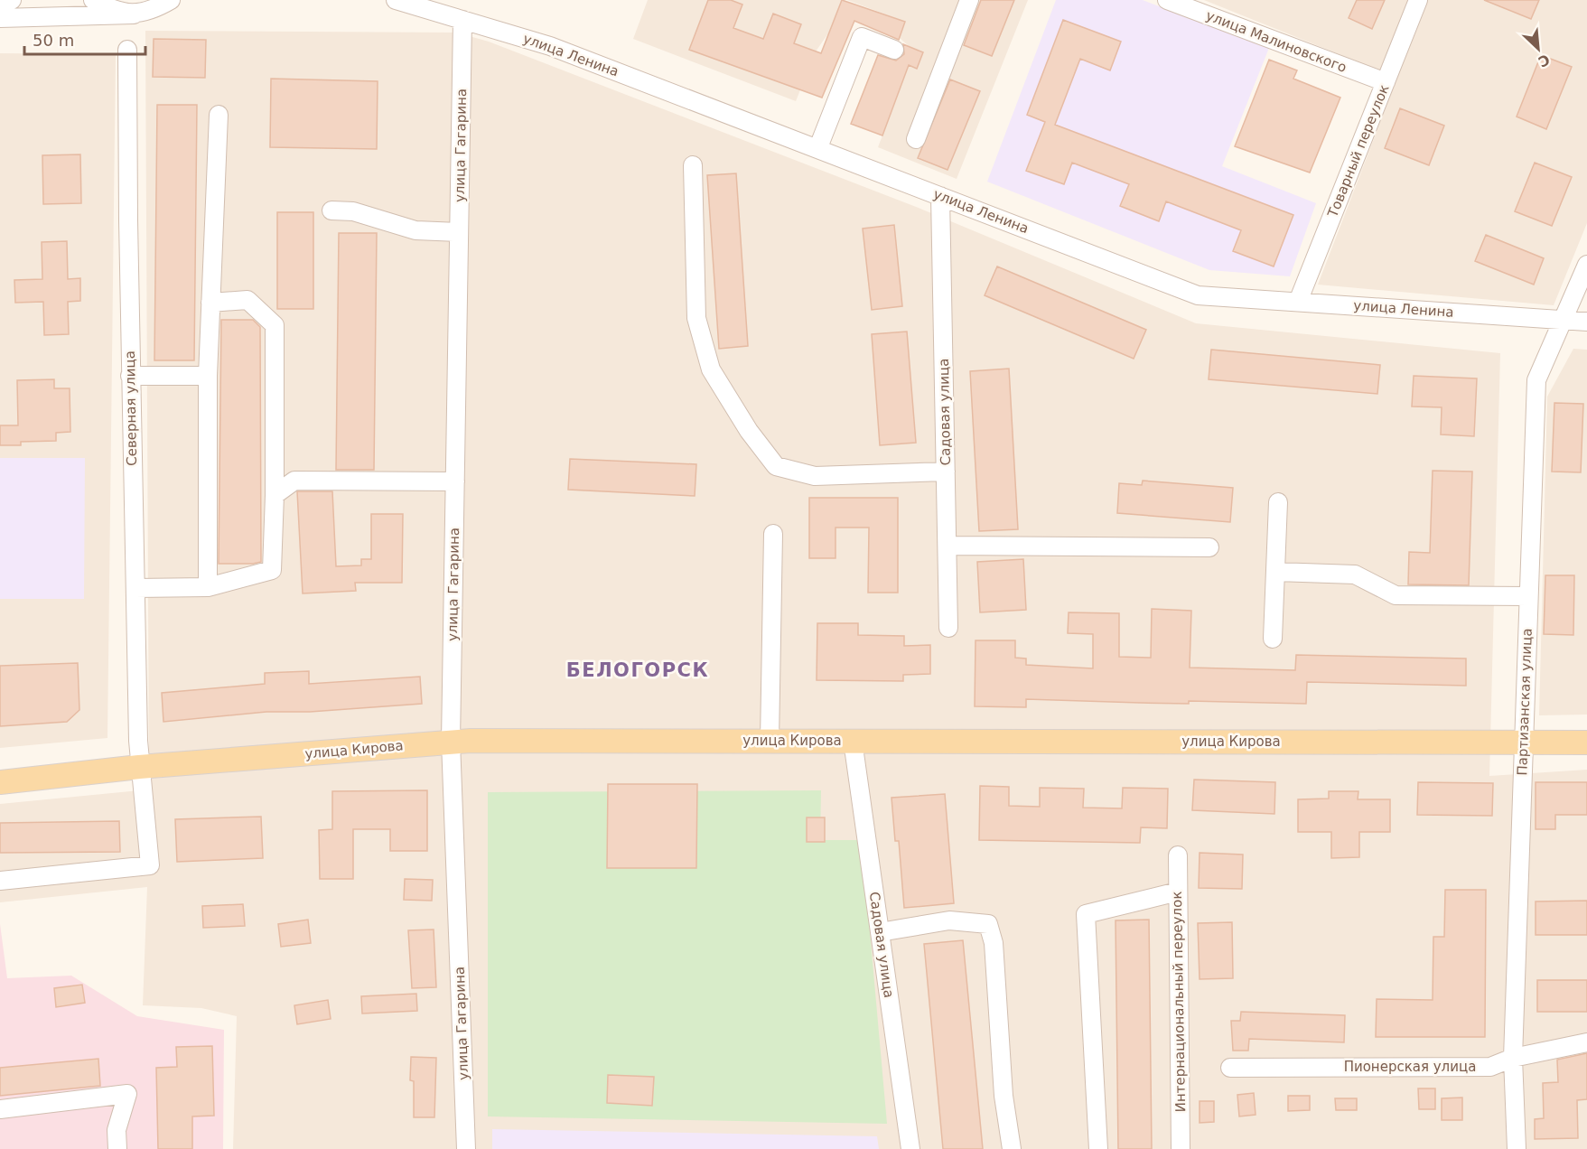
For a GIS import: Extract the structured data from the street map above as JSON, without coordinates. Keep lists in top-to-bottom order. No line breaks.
{"streets":{"main road":["улица Кирова"],"street":["улица Малиновского","улица Ленина","улица Гагарина","Товарный переулок","Северная улица","Садовая улица","Партизанская улица","Интернациональный переулок","Пионерская улица"]},"crossings":[["улица Малиновского","Товарный переулок"],["улица Ленина","улица Гагарина"],["улица Ленина","Товарный переулок"],["улица Ленина","Садовая улица"],["улица Ленина","Партизанская улица"],["улица Гагарина","улица Кирова"],["Северная улица","улица Кирова"],["Садовая улица","улица Кирова"],["Партизанская улица","улица Кирова"],["Партизанская улица","Пионерская улица"]],"districts":["БЕЛОГОРСК"],"scale_bar":"50 m","north":"bottom right"}
